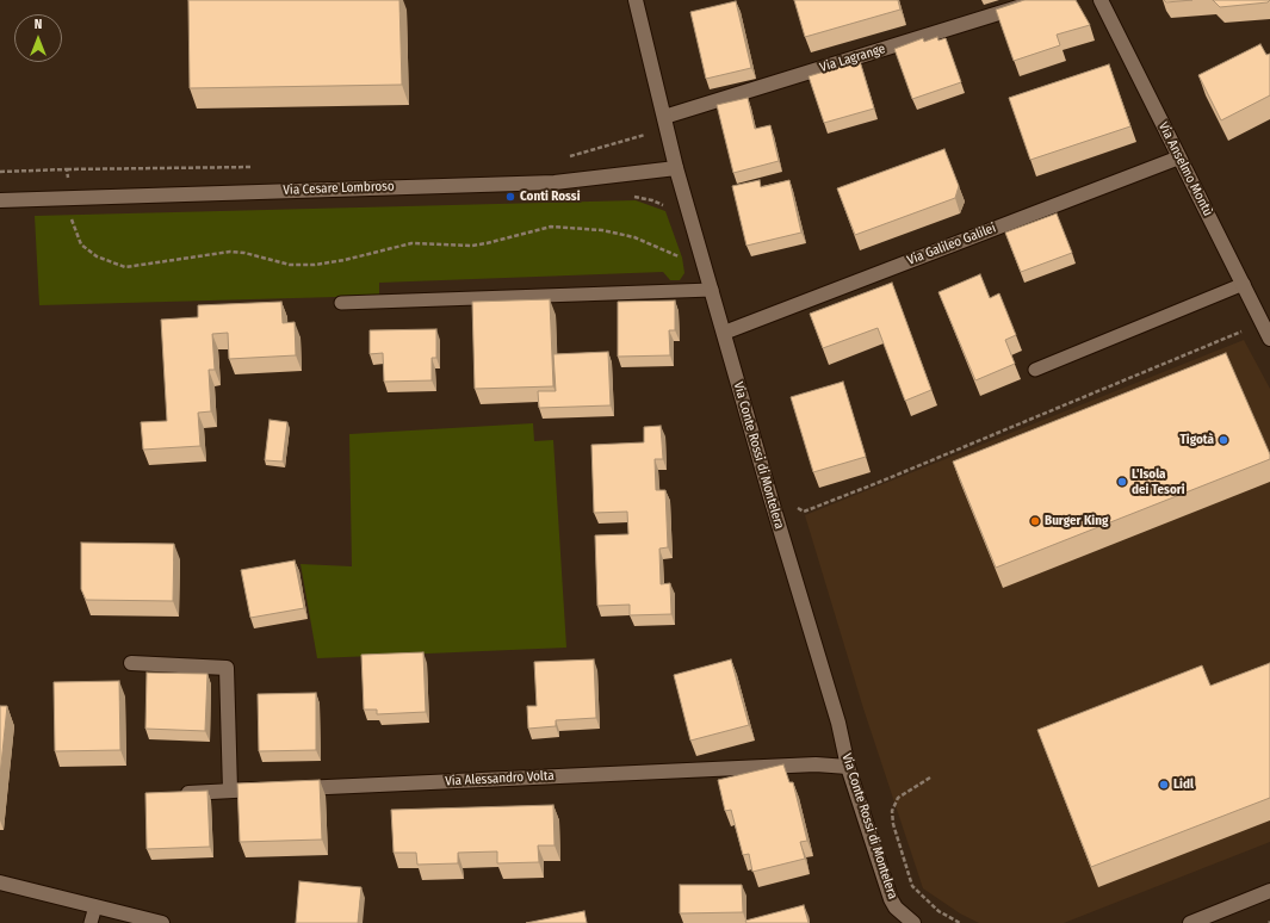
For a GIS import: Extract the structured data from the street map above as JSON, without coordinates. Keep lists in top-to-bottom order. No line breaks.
{"streets":{"street":["Via Lagrange","Via Anselmo Montù","Via Cesare Lombroso","Via Galileo Galilei","Via Conte Rossi di Montelera","Via Alessandro Volta"]},"crossings":[["Via Lagrange","Via Conte Rossi di Montelera"],["Via Anselmo Montù","Via Galileo Galilei"],["Via Cesare Lombroso","Via Conte Rossi di Montelera"],["Via Galileo Galilei","Via Conte Rossi di Montelera"],["Via Conte Rossi di Montelera","Via Alessandro Volta"]],"places":["Conti Rossi","Tigotà","L'Isola dei Tesori","Burger King","Lidl"],"north":"top"}
